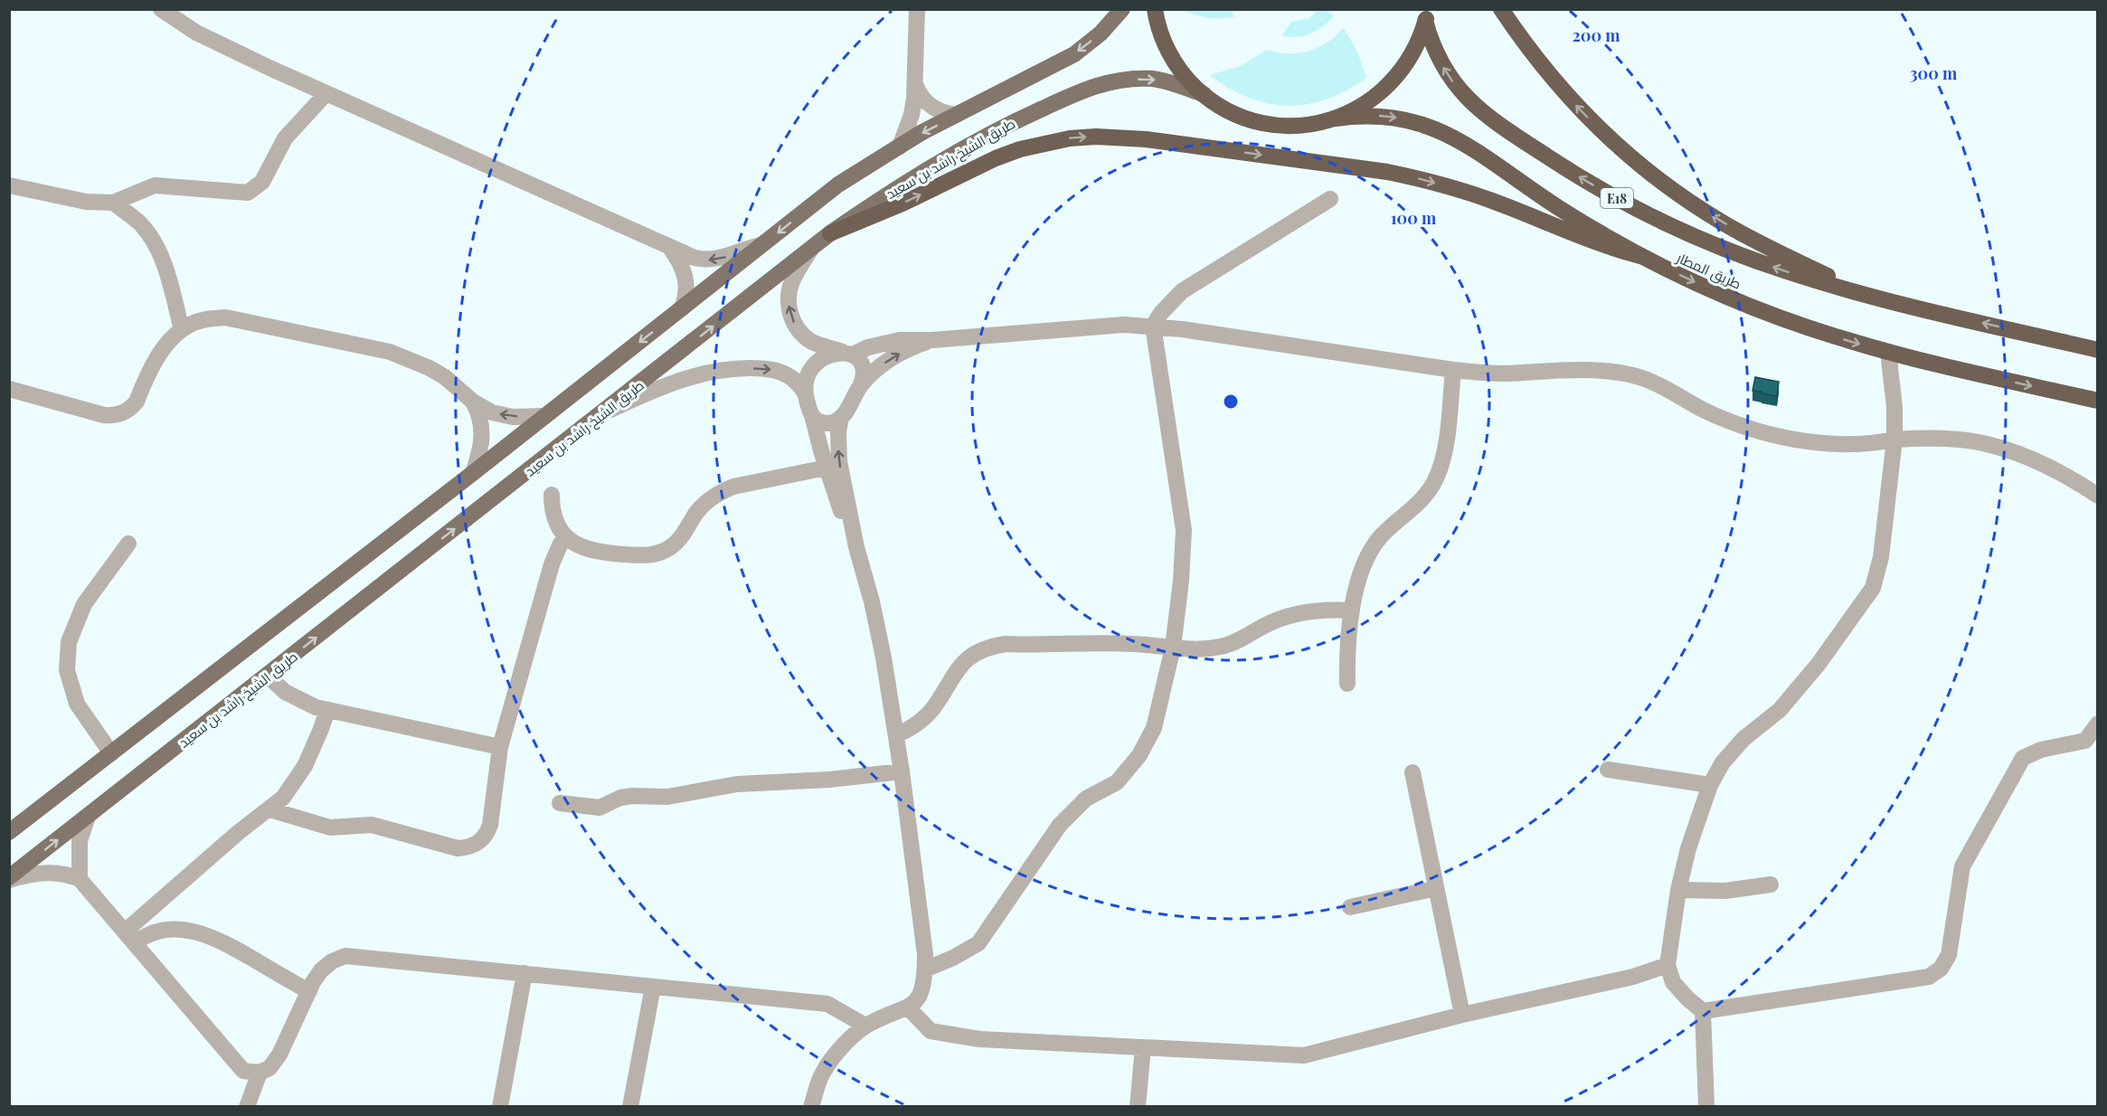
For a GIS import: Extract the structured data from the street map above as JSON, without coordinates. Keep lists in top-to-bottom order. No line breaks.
{"streets":{"highway":["E18","طريق المطار"],"main road":["طريق الشيخ راشد بن سعيد"]},"rings":["200 m","300 m","100 m"]}
